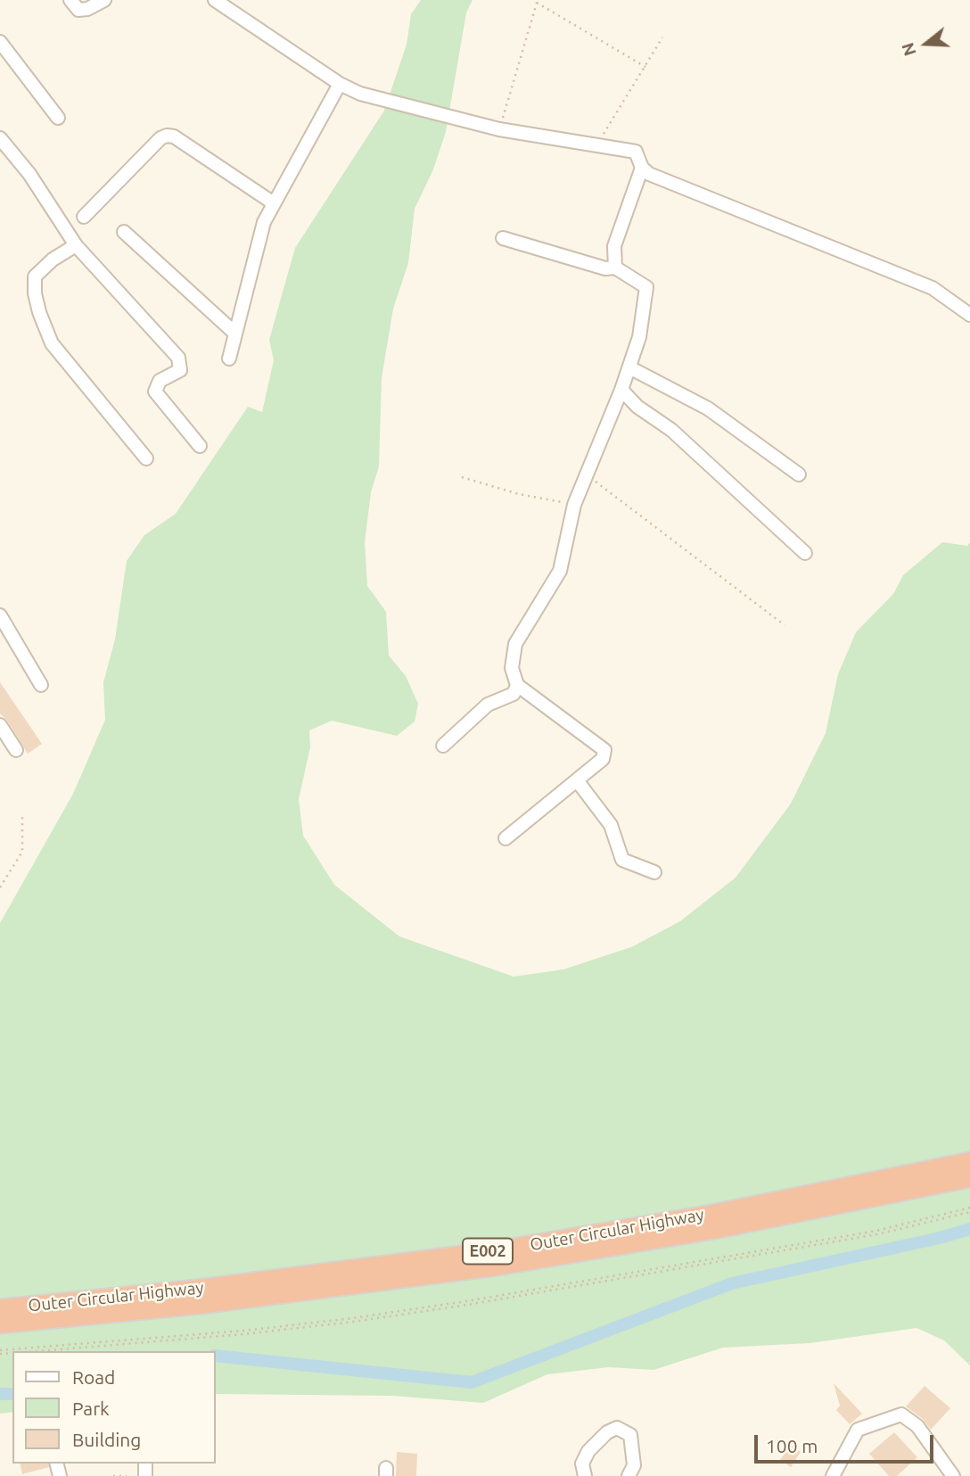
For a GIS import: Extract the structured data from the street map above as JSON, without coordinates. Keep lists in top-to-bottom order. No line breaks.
{"streets":{"highway":["Outer Circular Highway","E002"]},"legend":["Road","Park","Building"],"scale_bar":"100 m","north":"left"}
